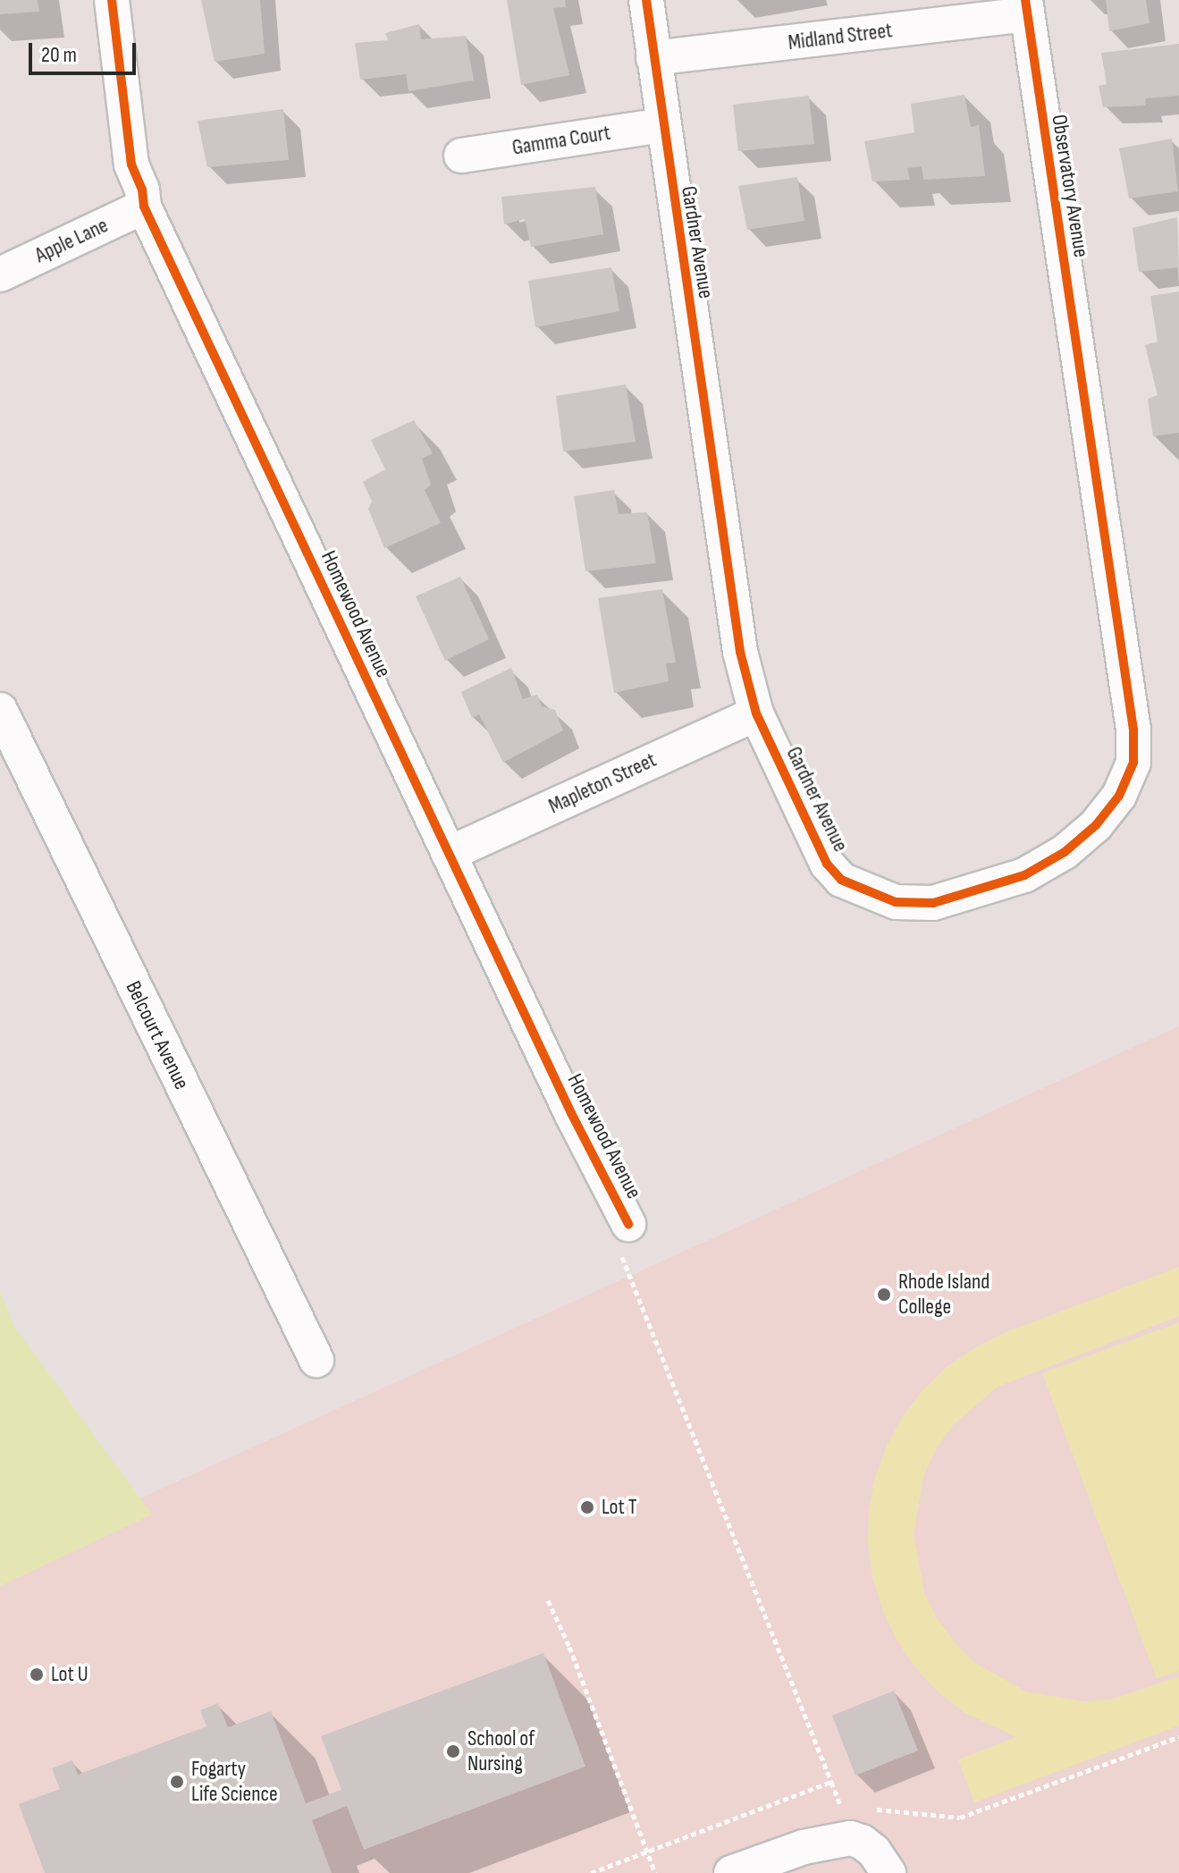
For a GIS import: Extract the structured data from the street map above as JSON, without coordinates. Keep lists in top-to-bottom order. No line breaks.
{"streets":{"street":["Midland Street","Gamma Court","Observatory Avenue","Apple Lane","Gardner Avenue","Homewood Avenue","Mapleton Street","Belcourt Avenue"]},"crossings":[["Midland Street","Observatory Avenue"],["Midland Street","Gardner Avenue"],["Gamma Court","Gardner Avenue"],["Observatory Avenue","Gardner Avenue"],["Apple Lane","Homewood Avenue"],["Gardner Avenue","Mapleton Street"],["Homewood Avenue","Mapleton Street"]],"places":["Rhode Island College","Lot T","Lot U","School of Nursing","Fogarty Life Science"],"scale_bar":"20 m"}
